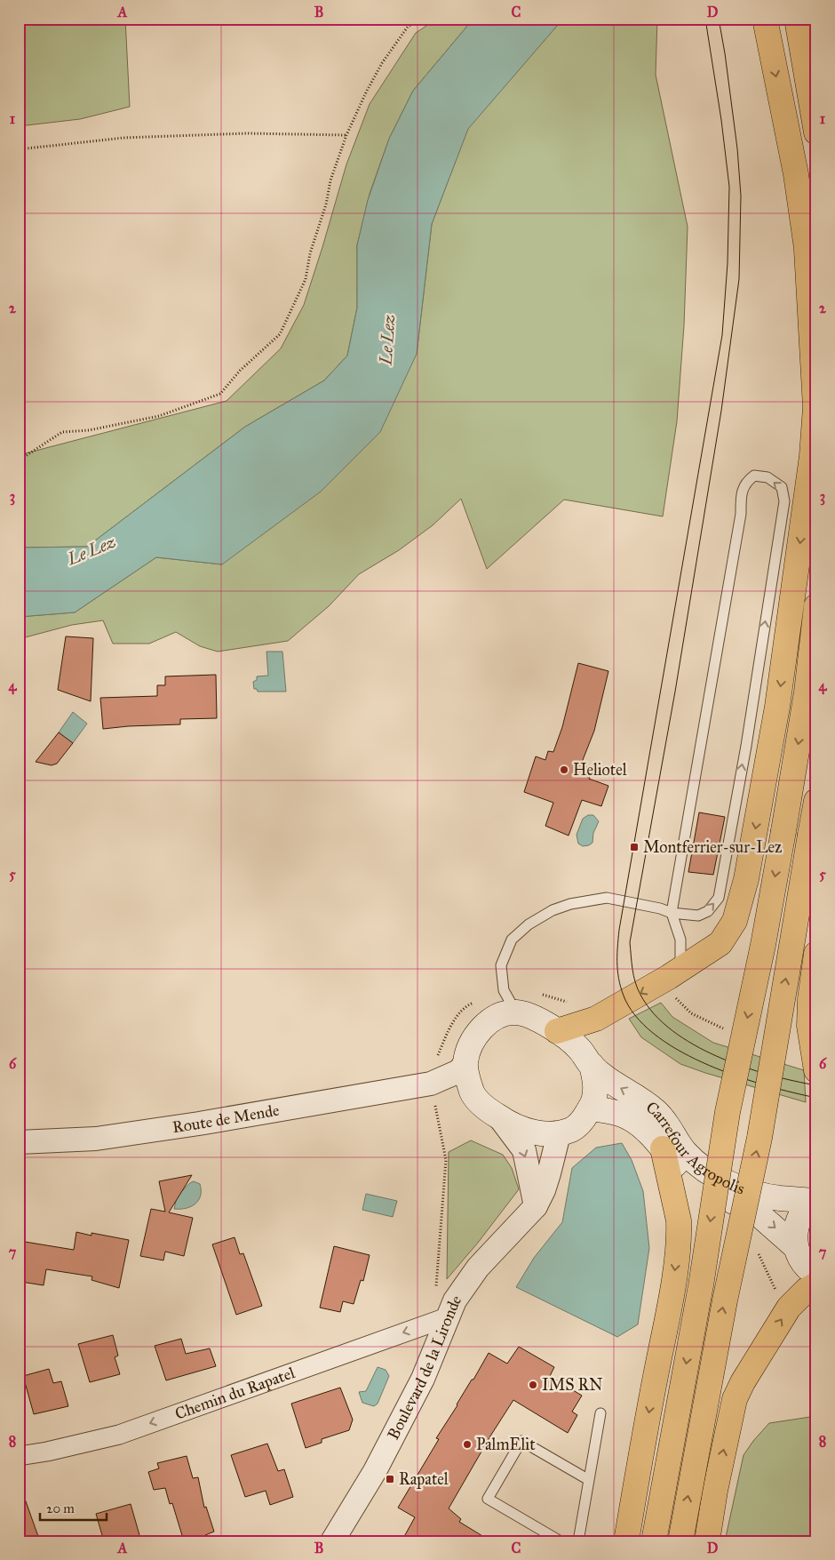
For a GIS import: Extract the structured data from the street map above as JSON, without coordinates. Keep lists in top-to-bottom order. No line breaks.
{"streets":{"main road":["Carrefour Agropolis"],"street":["Route de Mende","Boulevard de la Lironde","Chemin du Rapatel"]},"crossings":[["Carrefour Agropolis","Boulevard de la Lironde"],["Boulevard de la Lironde","Chemin du Rapatel"]],"one_way":["Chemin du Rapatel"],"water":["Le Lez"],"places":{"other":["Heliotel","IMS RN","PalmElit"],"transit":["Montferrier-sur-Lez","Rapatel"]},"scale_bar":"20 m","grid":{"columns":["A","B","C","D"],"rows":["1","2","3","4","5","6","7","8"]}}
